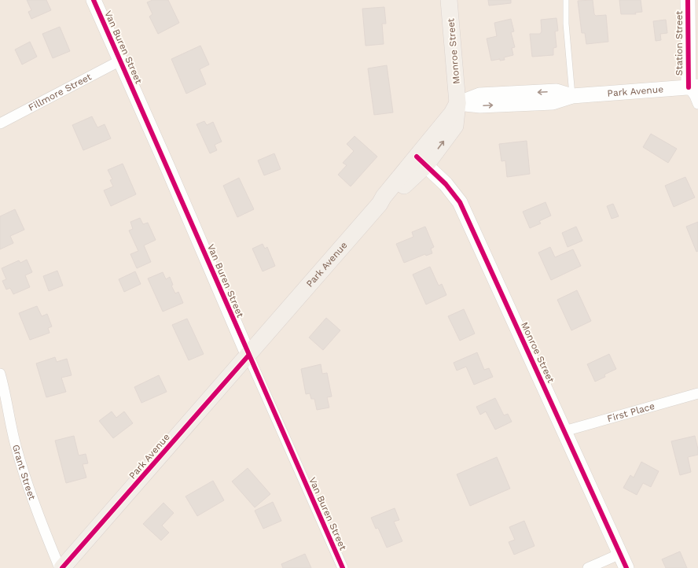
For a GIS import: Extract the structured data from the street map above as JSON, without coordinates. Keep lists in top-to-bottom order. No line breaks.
{"streets":{"main road":["Monroe Street","Park Avenue"],"street":["Station Street","Van Buren Street","Fillmore Street","First Place","Grant Street"]},"crossings":[["Station Street","Park Avenue"],["Van Buren Street","Park Avenue"],["Van Buren Street","Fillmore Street"],["Monroe Street","Park Avenue"],["Monroe Street","First Place"]]}
